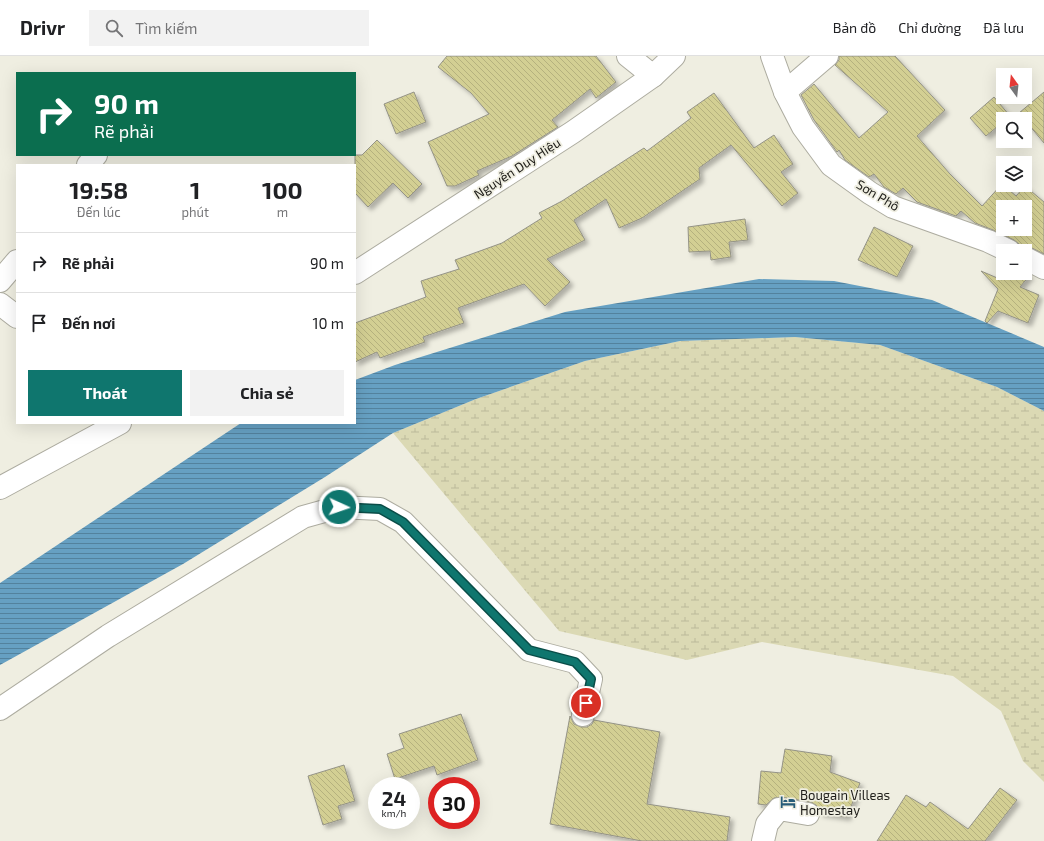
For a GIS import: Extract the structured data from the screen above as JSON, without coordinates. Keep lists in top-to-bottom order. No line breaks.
{"streets":{"street":["Nguyễn Duy Hiệu","Sơn Phô"]},"places":{"hotel":["Bougain Villeas Homestay"]},"north":"top","page":{"header":"Drivr","search":"Tìm kiếm","nav":["Bản đồ","Chỉ đường","Đã lưu"],"map_buttons":["+","−"],"turn":["90 m","Rẽ phải"],"eta":["19:58","Đến lúc","1","phút","100","m"],"list":[{"name":"Rẽ phải","value":"90 m"},{"name":"Đến nơi","value":"10 m"}],"buttons":["Thoát","Chia sẻ"],"speed":"24 km/h","limit":"30"}}
